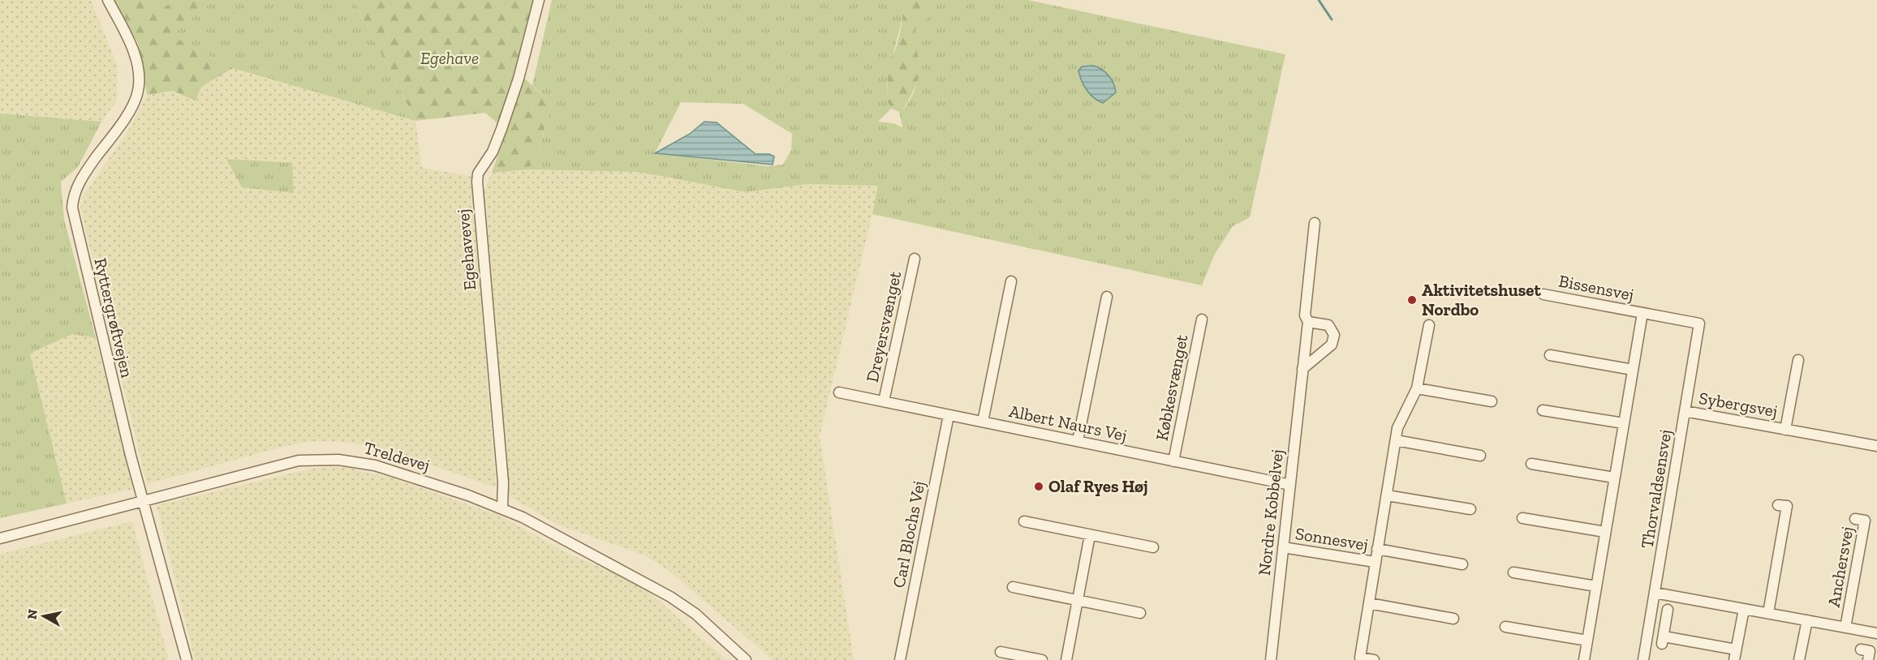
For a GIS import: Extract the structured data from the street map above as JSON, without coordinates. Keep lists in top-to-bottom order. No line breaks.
{"streets":{"street":["Egehavevej","Bissensvej","Ryttergrøftvejen","Dreyersvænget","Købkesvænget","Sybergsvej","Albert Naurs Vej","Treldevej","Thorvaldsensvej","Nordre Kobbelvej","Carl Blochs Vej","Sonnesvej","Anchersvej"]},"crossings":[["Egehavevej","Treldevej"],["Bissensvej","Thorvaldsensvej"],["Ryttergrøftvejen","Treldevej"],["Dreyersvænget","Albert Naurs Vej"],["Købkesvænget","Albert Naurs Vej"],["Sybergsvej","Thorvaldsensvej"],["Albert Naurs Vej","Nordre Kobbelvej"],["Albert Naurs Vej","Carl Blochs Vej"],["Thorvaldsensvej","Anchersvej"],["Nordre Kobbelvej","Sonnesvej"]],"parks":["Egehave"],"places":["Aktivitetshuset Nordbo","Olaf Ryes Høj"],"north":"left"}
